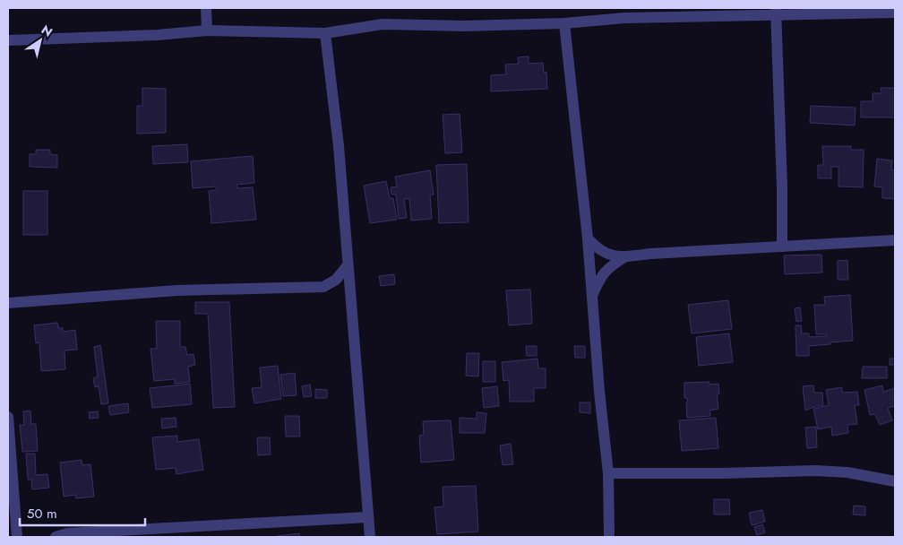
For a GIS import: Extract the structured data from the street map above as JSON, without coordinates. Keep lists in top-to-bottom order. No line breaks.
{"scale_bar":"50 m","north":"top right"}
